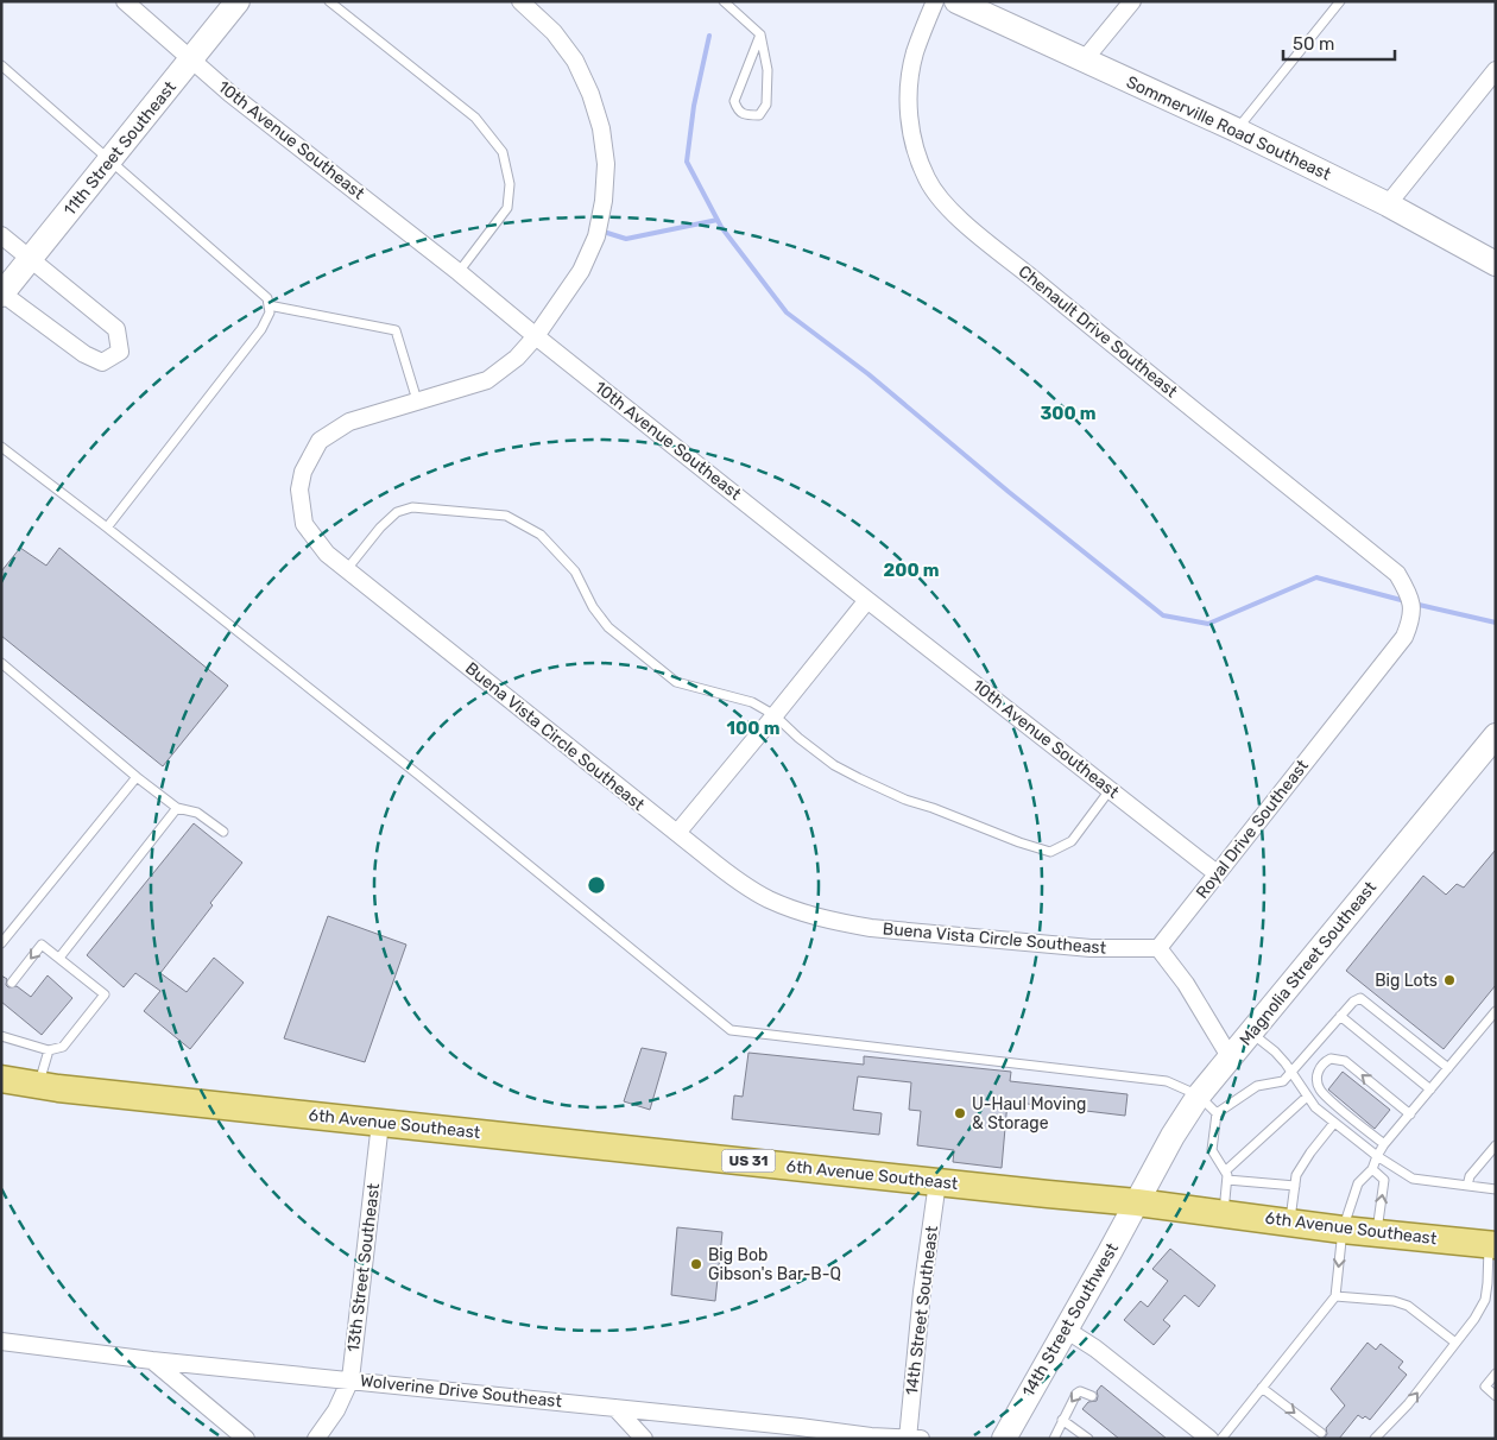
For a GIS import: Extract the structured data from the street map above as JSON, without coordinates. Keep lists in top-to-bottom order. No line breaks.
{"streets":{"main road":["6th Avenue Southeast","US 31"],"street":["Sommerville Road Southeast","10th Avenue Southeast","11th Street Southeast","Chenault Drive Southeast","Buena Vista Circle Southeast","Royal Drive Southeast","Magnolia Street Southeast","13th Street Southeast","14th Street Southeast","14th Street Southwest","Wolverine Drive Southeast"]},"crossings":[["10th Avenue Southeast","11th Street Southeast"],["10th Avenue Southeast","Buena Vista Circle Southeast"],["10th Avenue Southeast","Royal Drive Southeast"],["Chenault Drive Southeast","Royal Drive Southeast"],["Buena Vista Circle Southeast","Royal Drive Southeast"],["Magnolia Street Southeast","6th Avenue Southeast"],["Magnolia Street Southeast","14th Street Southwest"],["6th Avenue Southeast","13th Street Southeast"],["6th Avenue Southeast","14th Street Southeast"],["6th Avenue Southeast","14th Street Southwest"],["13th Street Southeast","Wolverine Drive Southeast"],["14th Street Southeast","Wolverine Drive Southeast"]],"places":["Big Lots","U-Haul Moving & Storage","Big Bob Gibson's Bar-B-Q"],"scale_bar":"50 m","rings":["300 m","200 m","100 m"]}
